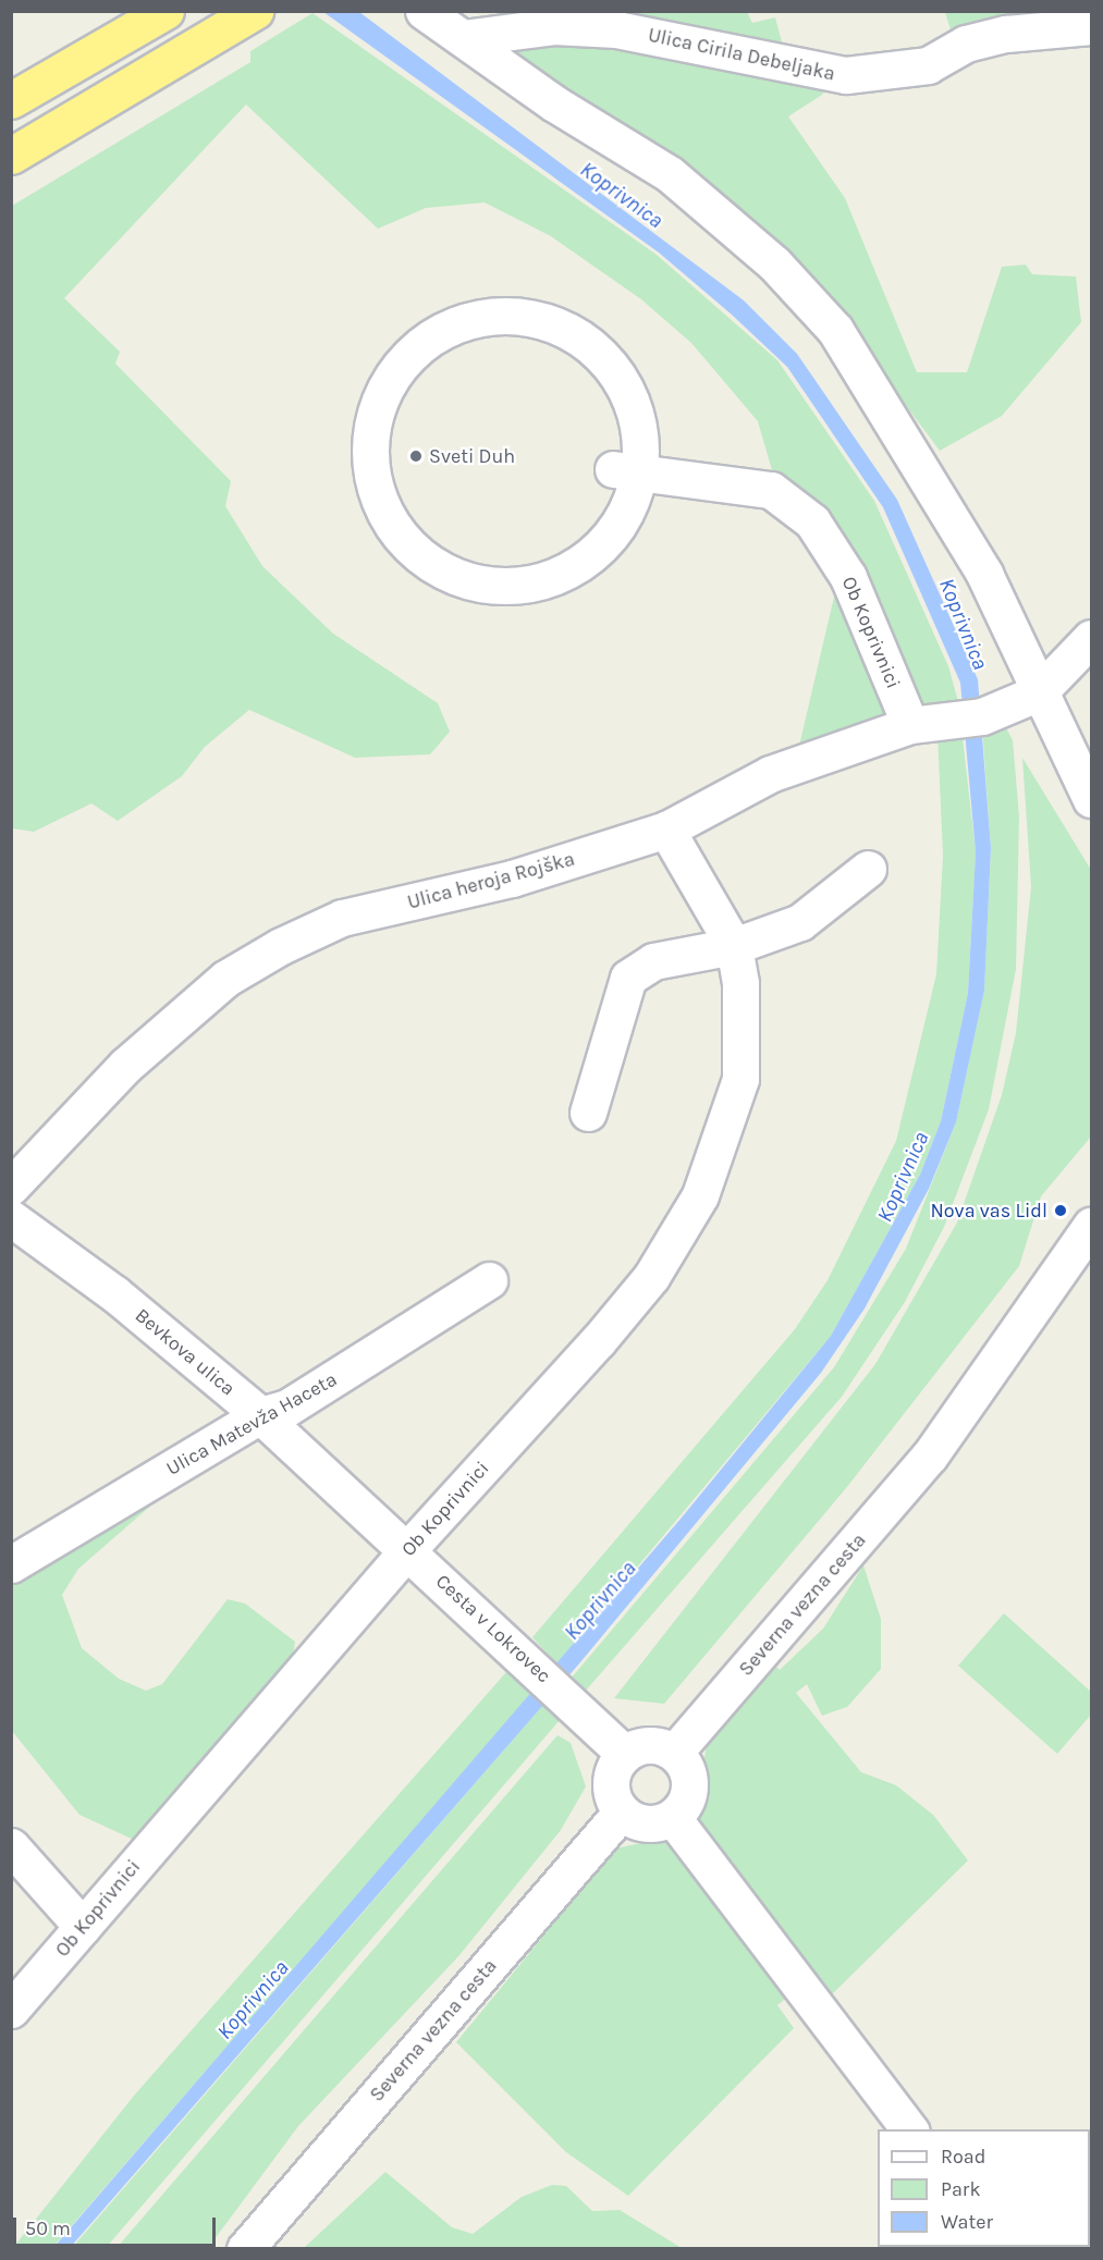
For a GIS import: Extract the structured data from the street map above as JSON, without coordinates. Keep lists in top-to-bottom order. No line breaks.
{"streets":{"street":["Ulica Cirila Debeljaka","Ob Koprivnici","Ulica heroja Rojška","Bevkova ulica","Ulica Matevža Haceta","Severna vezna cesta","Cesta v Lokrovec"]},"crossings":[["Ob Koprivnici","Ulica heroja Rojška"],["Ob Koprivnici","Bevkova ulica"],["Ob Koprivnici","Cesta v Lokrovec"],["Bevkova ulica","Ulica Matevža Haceta"],["Bevkova ulica","Cesta v Lokrovec"],["Severna vezna cesta","Cesta v Lokrovec"]],"water":["Koprivnica"],"places":["Sveti Duh","Nova vas Lidl"],"legend":["Road","Park","Water"],"scale_bar":"50 m"}
